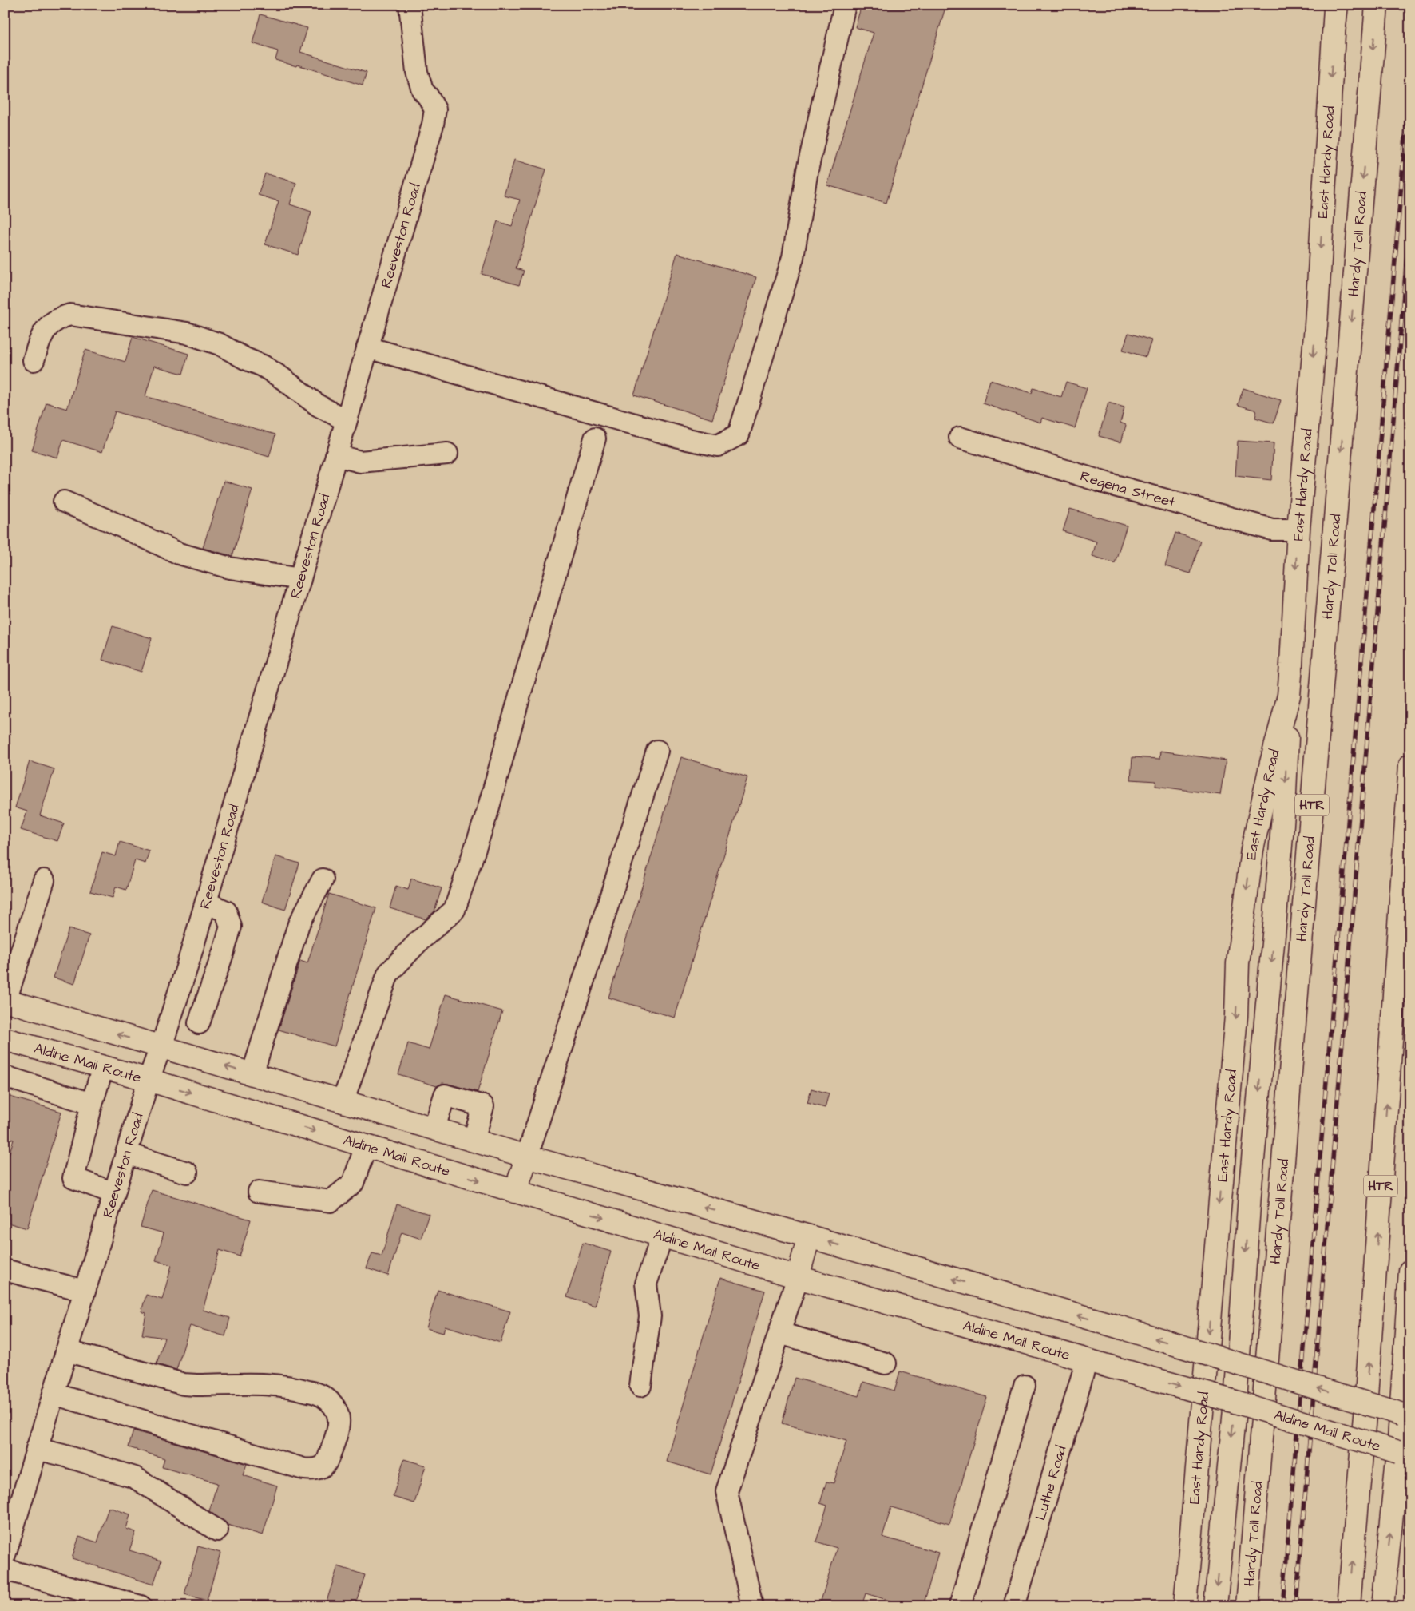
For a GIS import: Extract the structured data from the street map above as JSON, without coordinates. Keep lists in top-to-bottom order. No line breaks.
{"streets":{"main road":["East Hardy Road","Hardy Toll Road","HTR","Aldine Mail Route"],"street":["Reeveston Road","Regena Street","Luthe Road"]},"crossings":[["East Hardy Road","Regena Street"],["Reeveston Road","Aldine Mail Route"],["Aldine Mail Route","Luthe Road"]]}
